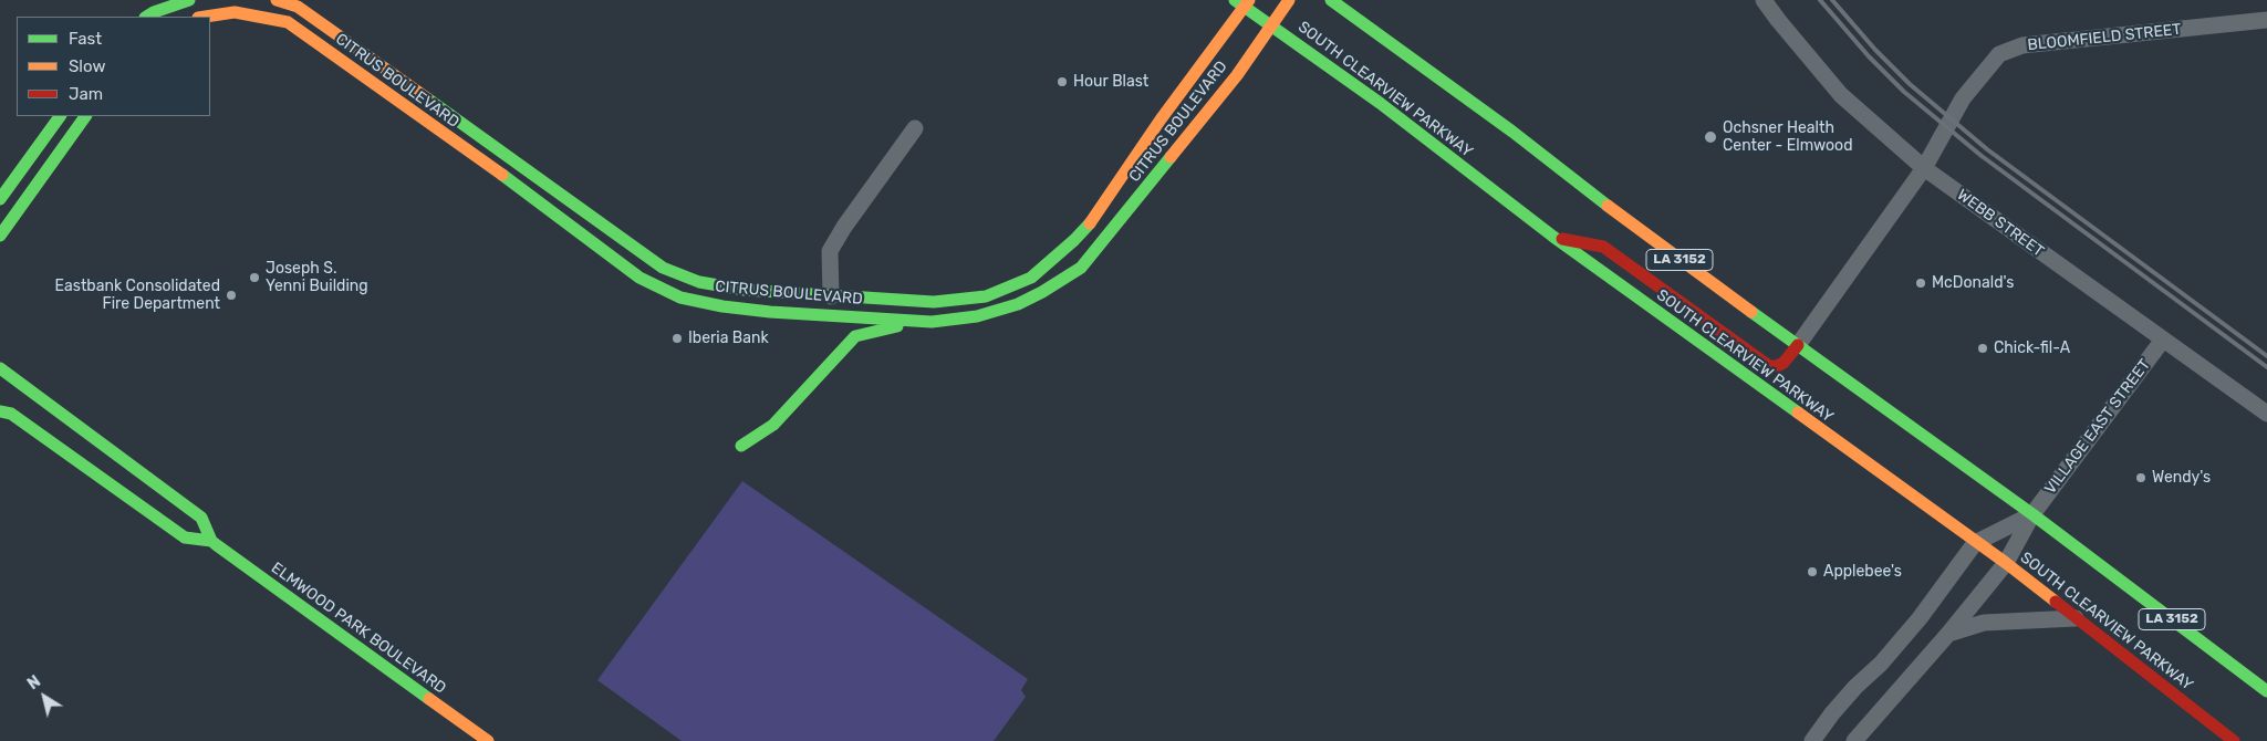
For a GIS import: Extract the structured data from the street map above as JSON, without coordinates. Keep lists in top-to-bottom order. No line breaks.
{"streets":{"main road":["CITRUS BOULEVARD","SOUTH CLEARVIEW PARKWAY","LA 3152","ELMWOOD PARK BOULEVARD"],"street":["BLOOMFIELD STREET","WEBB STREET","VILLAGE EAST STREET"]},"crossings":[["BLOOMFIELD STREET","WEBB STREET"],["BLOOMFIELD STREET","LA 3152"],["CITRUS BOULEVARD","SOUTH CLEARVIEW PARKWAY"],["SOUTH CLEARVIEW PARKWAY","VILLAGE EAST STREET"],["WEBB STREET","VILLAGE EAST STREET"],["LA 3152","VILLAGE EAST STREET"]],"places":["Hour Blast","Ochsner Health Center - Elmwood","Joseph S. Yenni Building","McDonald's","Eastbank Consolidated Fire Department","Iberia Bank","Chick-fil-A","Wendy's","Applebee's"],"legend":["Fast","Slow","Jam"],"north":"top left"}
